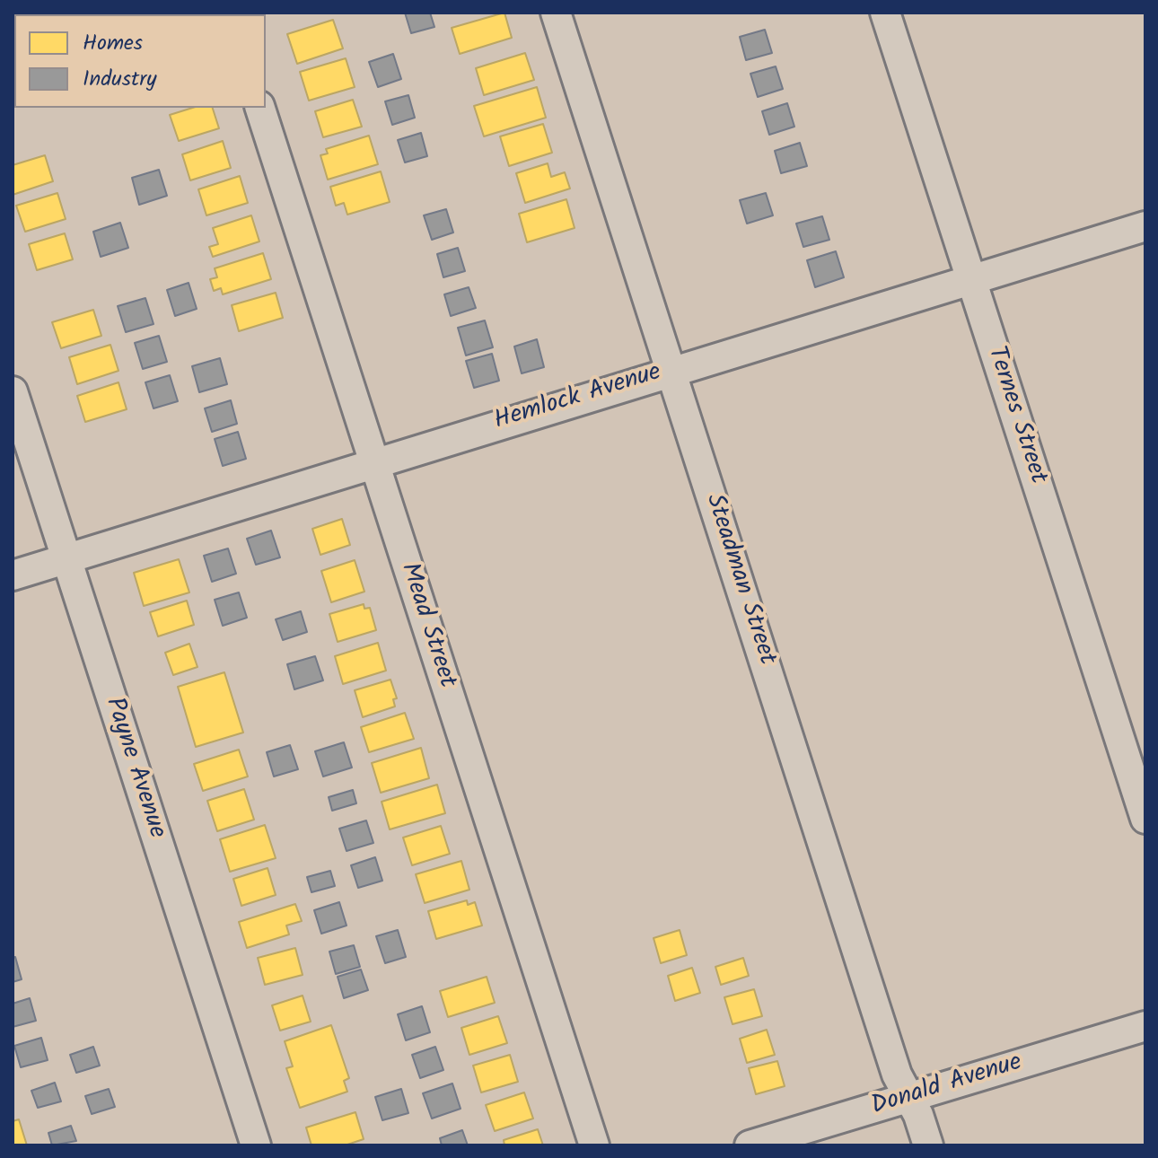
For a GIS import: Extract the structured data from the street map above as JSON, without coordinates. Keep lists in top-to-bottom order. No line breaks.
{"streets":{"street":["Hemlock Avenue","Ternes Street","Steadman Street","Mead Street","Payne Avenue","Donald Avenue"]},"crossings":[["Hemlock Avenue","Ternes Street"],["Hemlock Avenue","Steadman Street"],["Hemlock Avenue","Mead Street"],["Hemlock Avenue","Payne Avenue"],["Steadman Street","Donald Avenue"]],"legend":["Homes","Industry"]}
